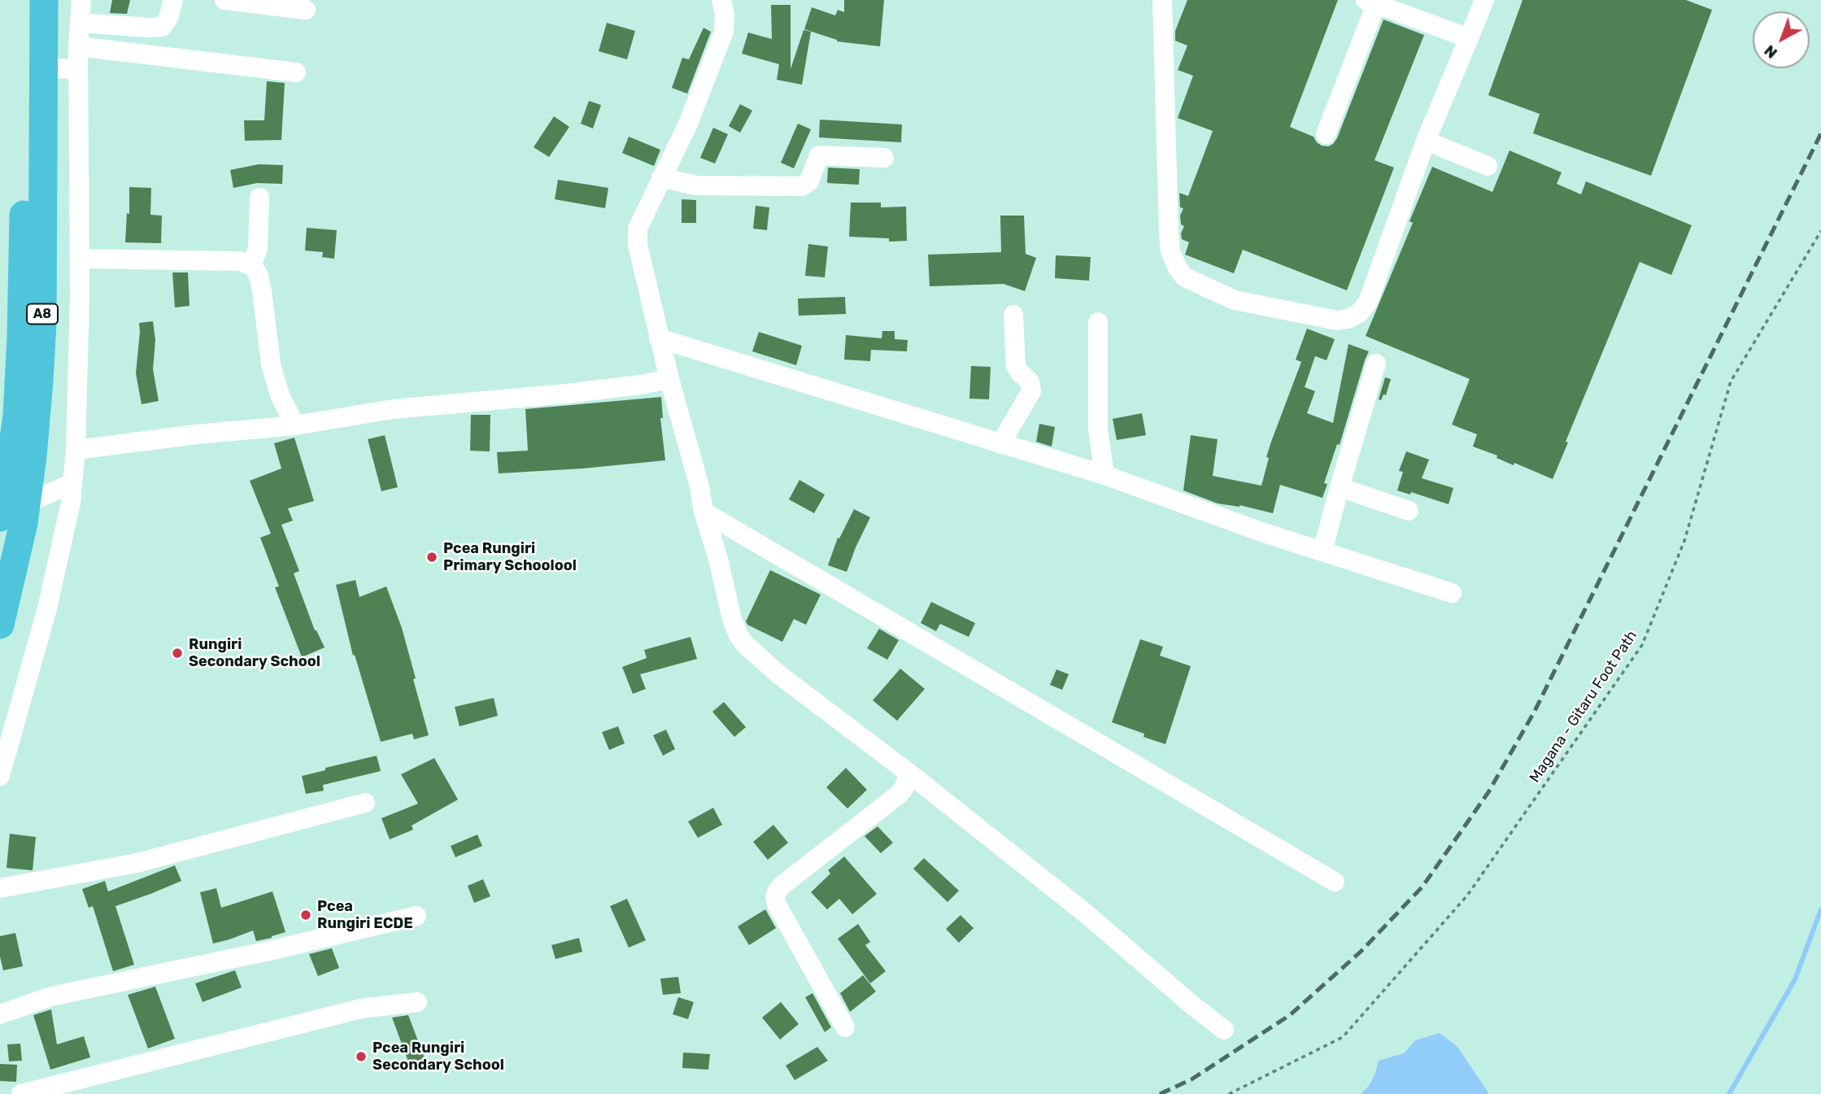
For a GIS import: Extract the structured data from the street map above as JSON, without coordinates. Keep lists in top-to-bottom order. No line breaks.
{"streets":{"highway":["A8"],"path":["Magana - Gitaru Foot Path"]},"places":["Pcea Rungiri Primary Schoolool","Rungiri Secondary School","Pcea Rungiri ECDE","Pcea Rungiri Secondary School"],"north":"bottom left"}
